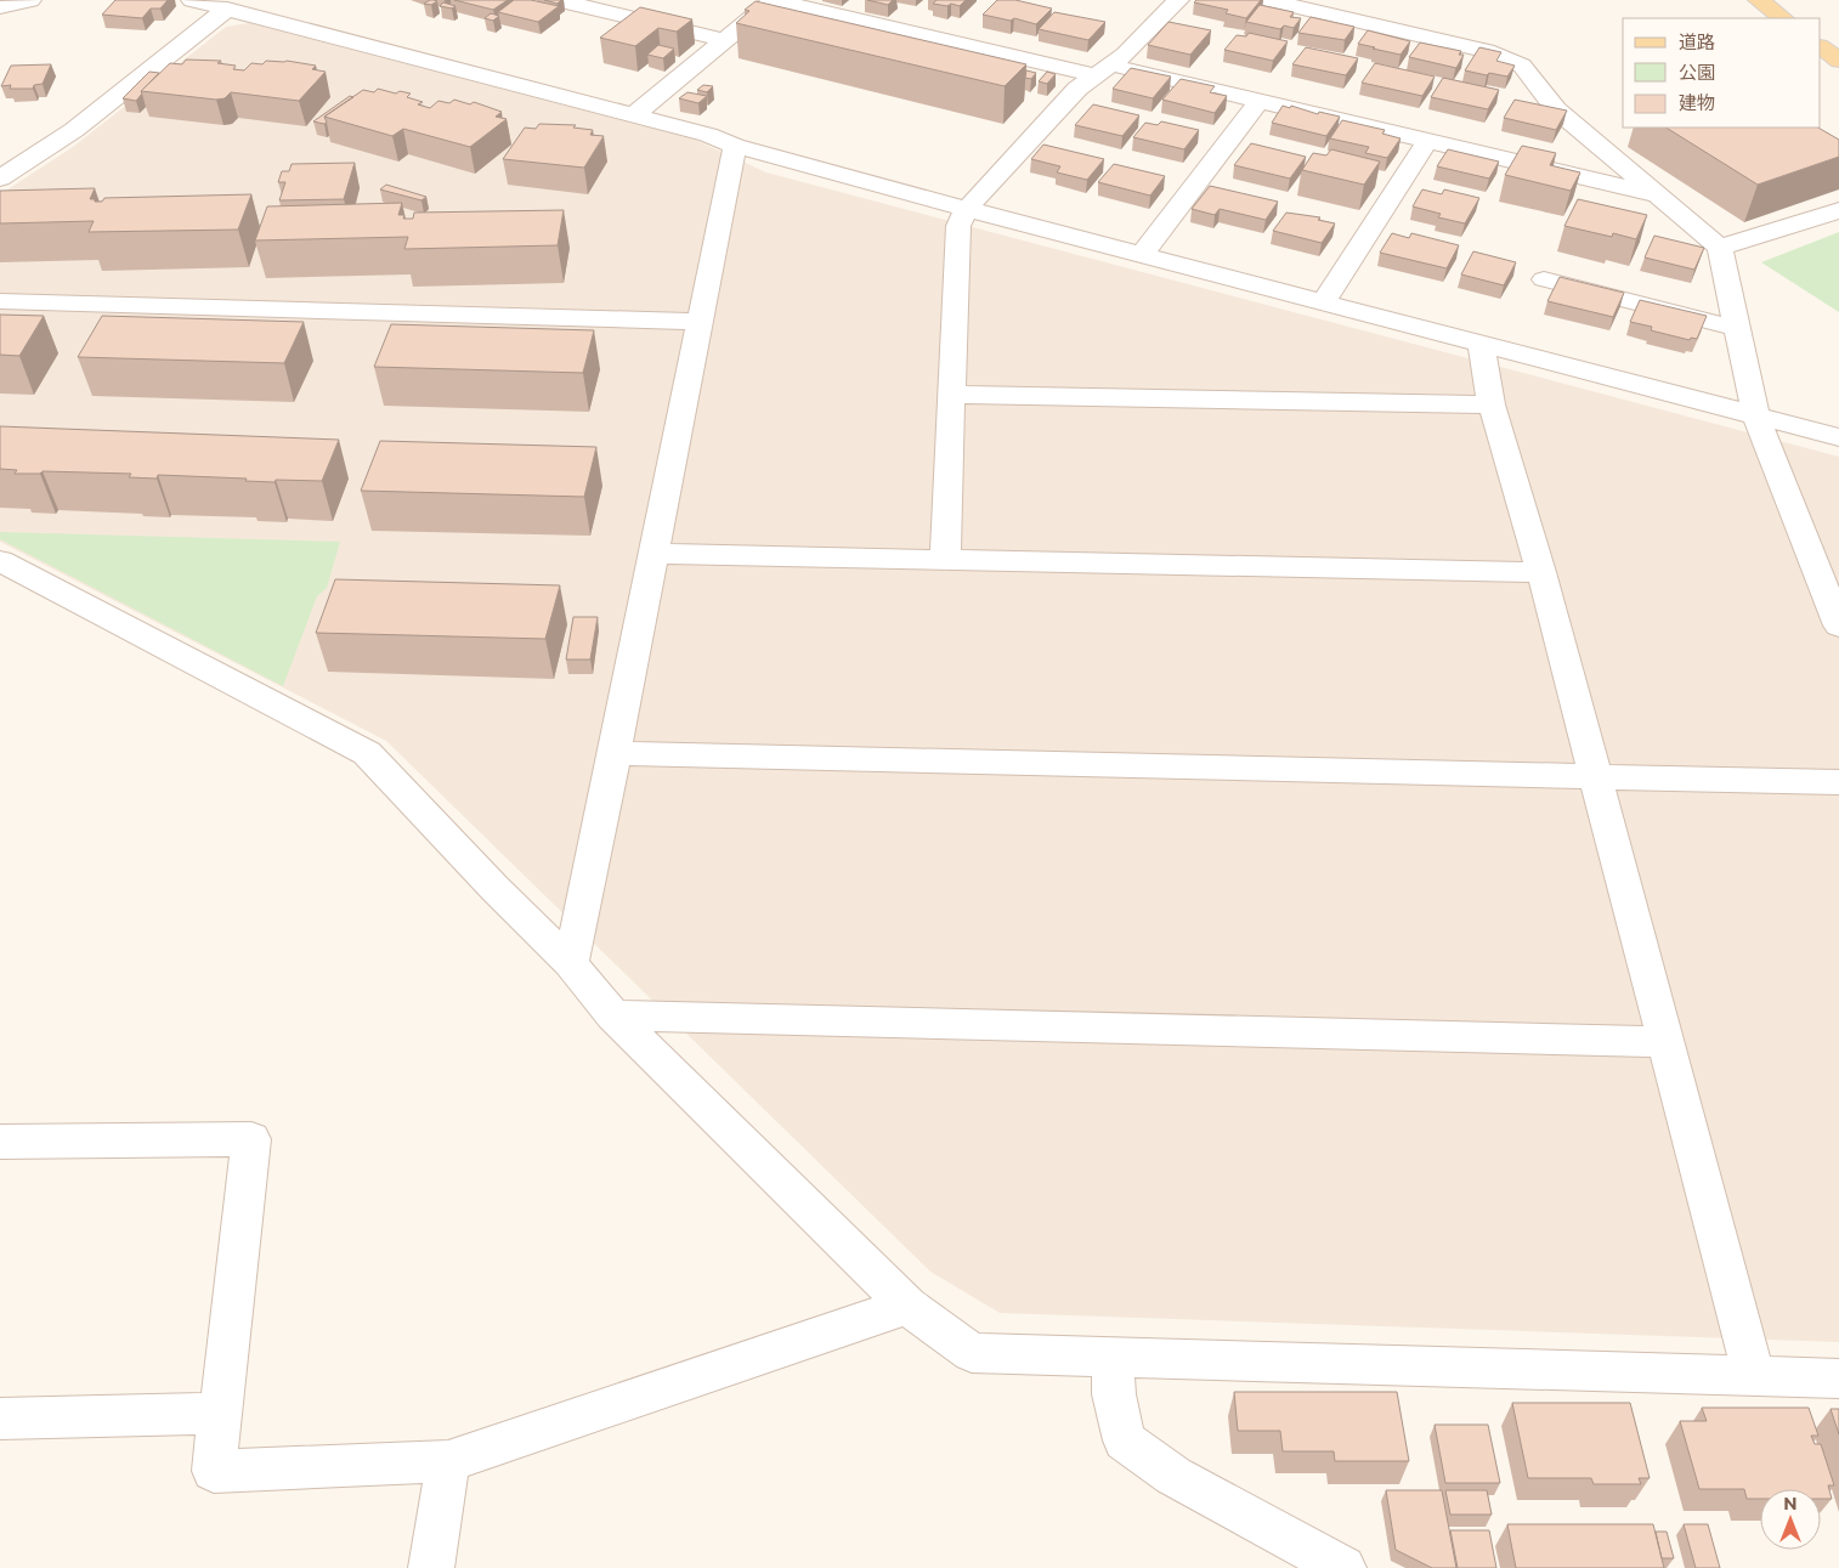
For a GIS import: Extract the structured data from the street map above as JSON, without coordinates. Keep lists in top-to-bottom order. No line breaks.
{"legend":["道路","公園","建物"],"north":"top"}
